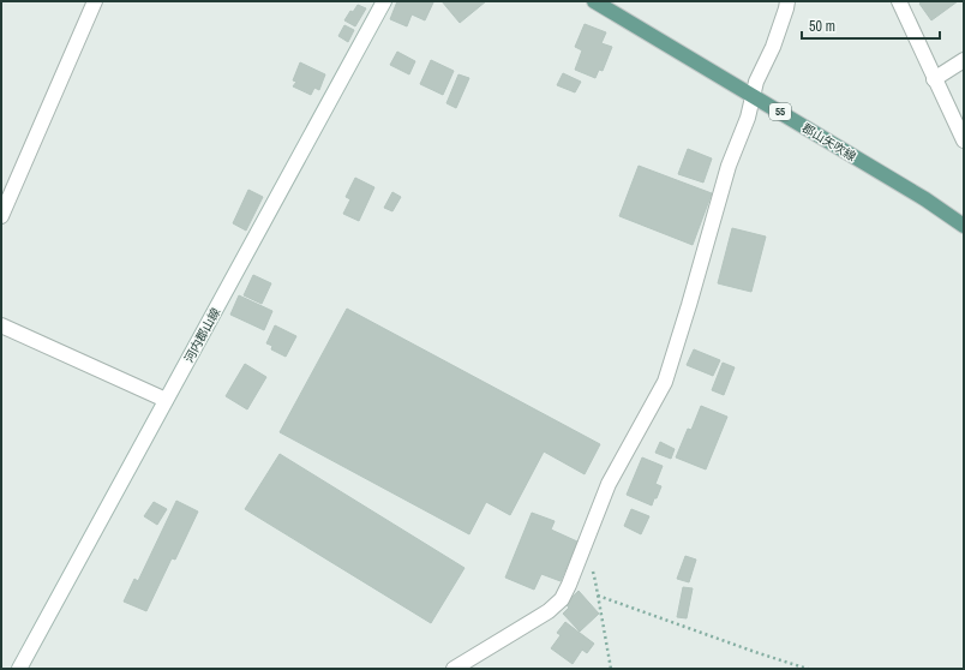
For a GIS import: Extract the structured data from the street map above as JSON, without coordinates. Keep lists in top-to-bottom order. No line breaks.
{"streets":{"main road":["55","郡山矢吹線"],"street":["河内郡山線"]},"scale_bar":"50 m"}
